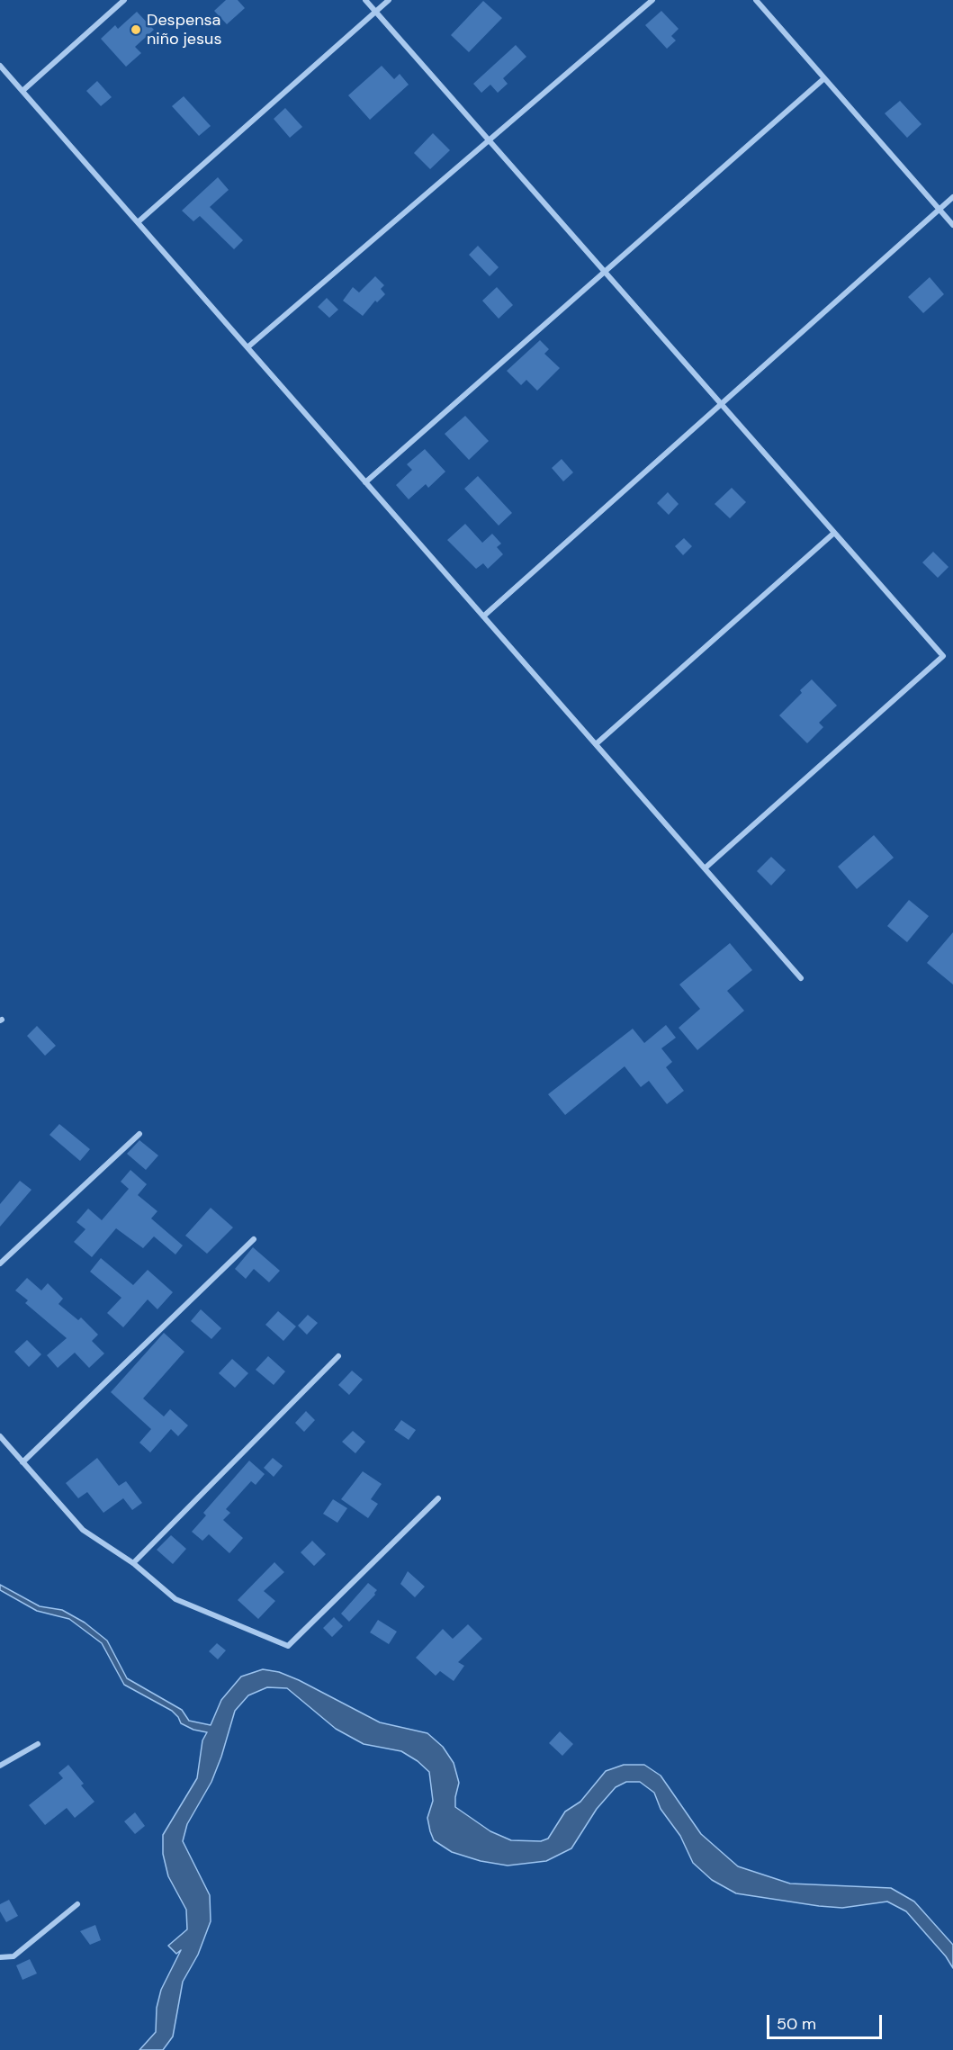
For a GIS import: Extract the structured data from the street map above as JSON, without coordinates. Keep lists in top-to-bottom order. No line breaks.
{"places":["Despensa niño jesus"],"scale_bar":"50 m"}
